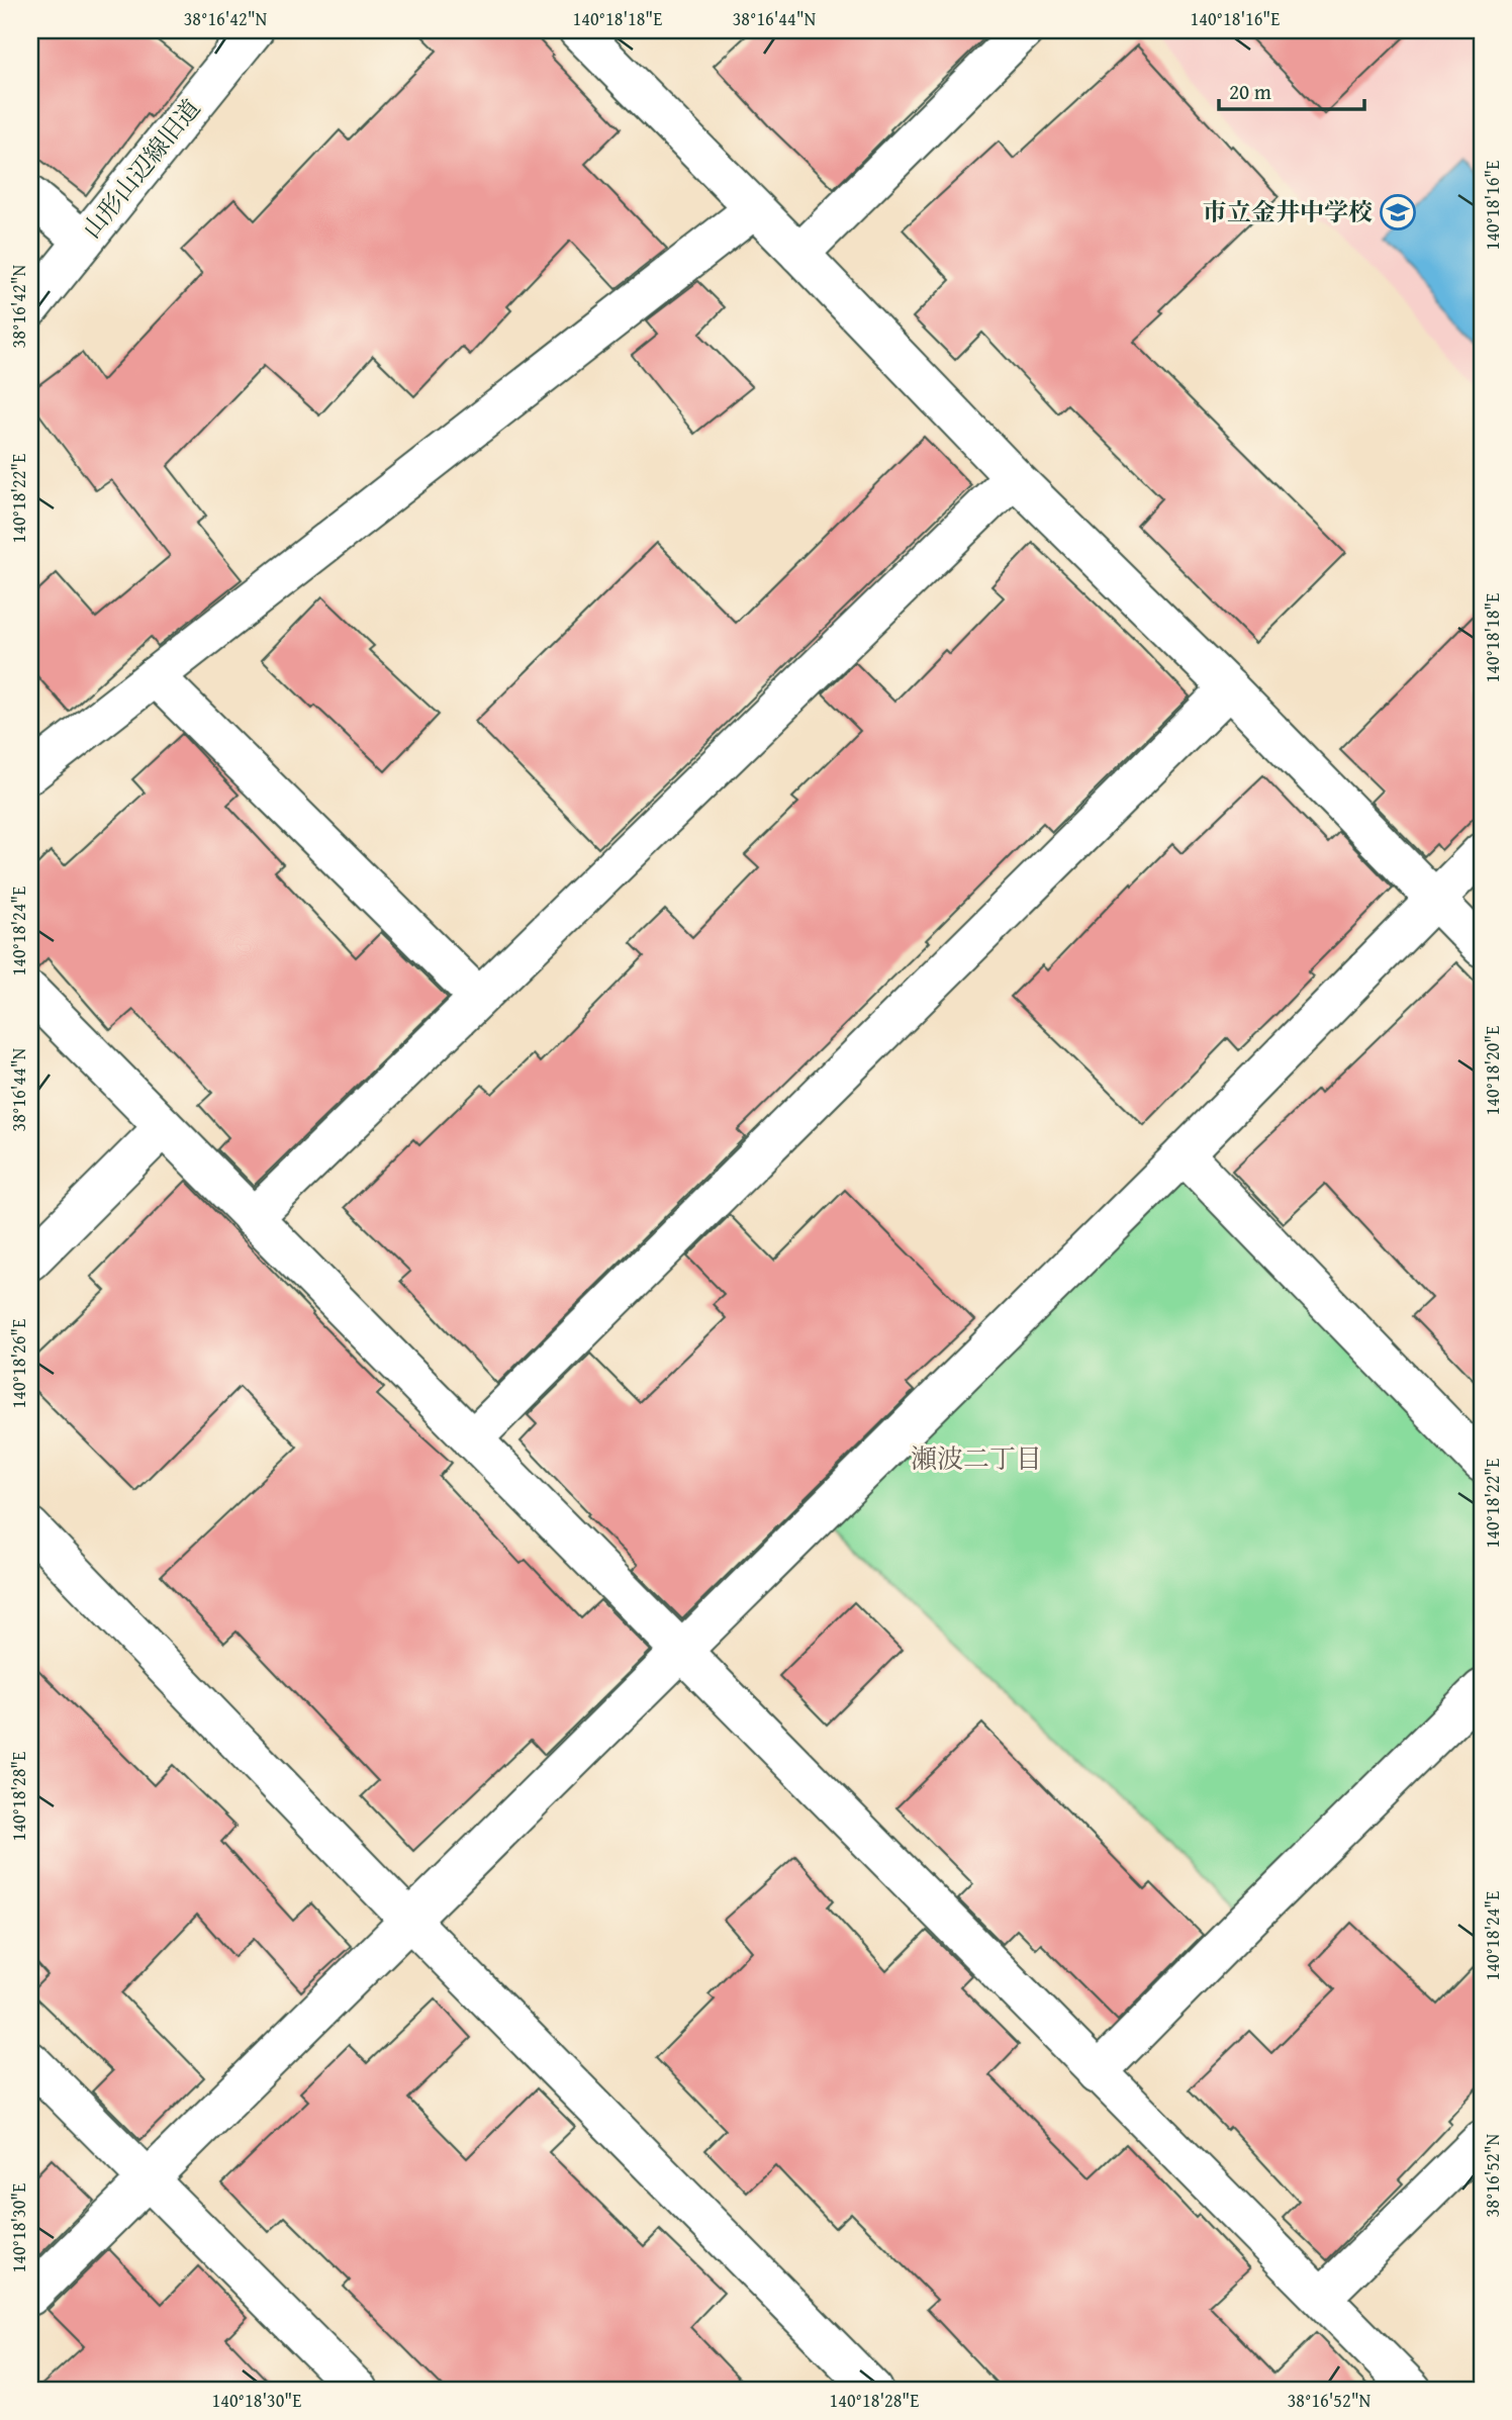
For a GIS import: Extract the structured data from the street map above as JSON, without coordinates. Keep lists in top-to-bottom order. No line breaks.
{"streets":{"street":["山形山辺線旧道"]},"districts":["瀬波二丁目"],"places":{"school or university":["市立金井中学校"]},"scale_bar":"20 m","coordinates":["38°16'42\"N","140°18'18\"E","38°16'44\"N","140°18'16\"E","140°18'22\"E","140°18'24\"E","140°18'20\"E","140°18'26\"E","140°18'28\"E","38°16'52\"N","140°18'30\"E"]}
